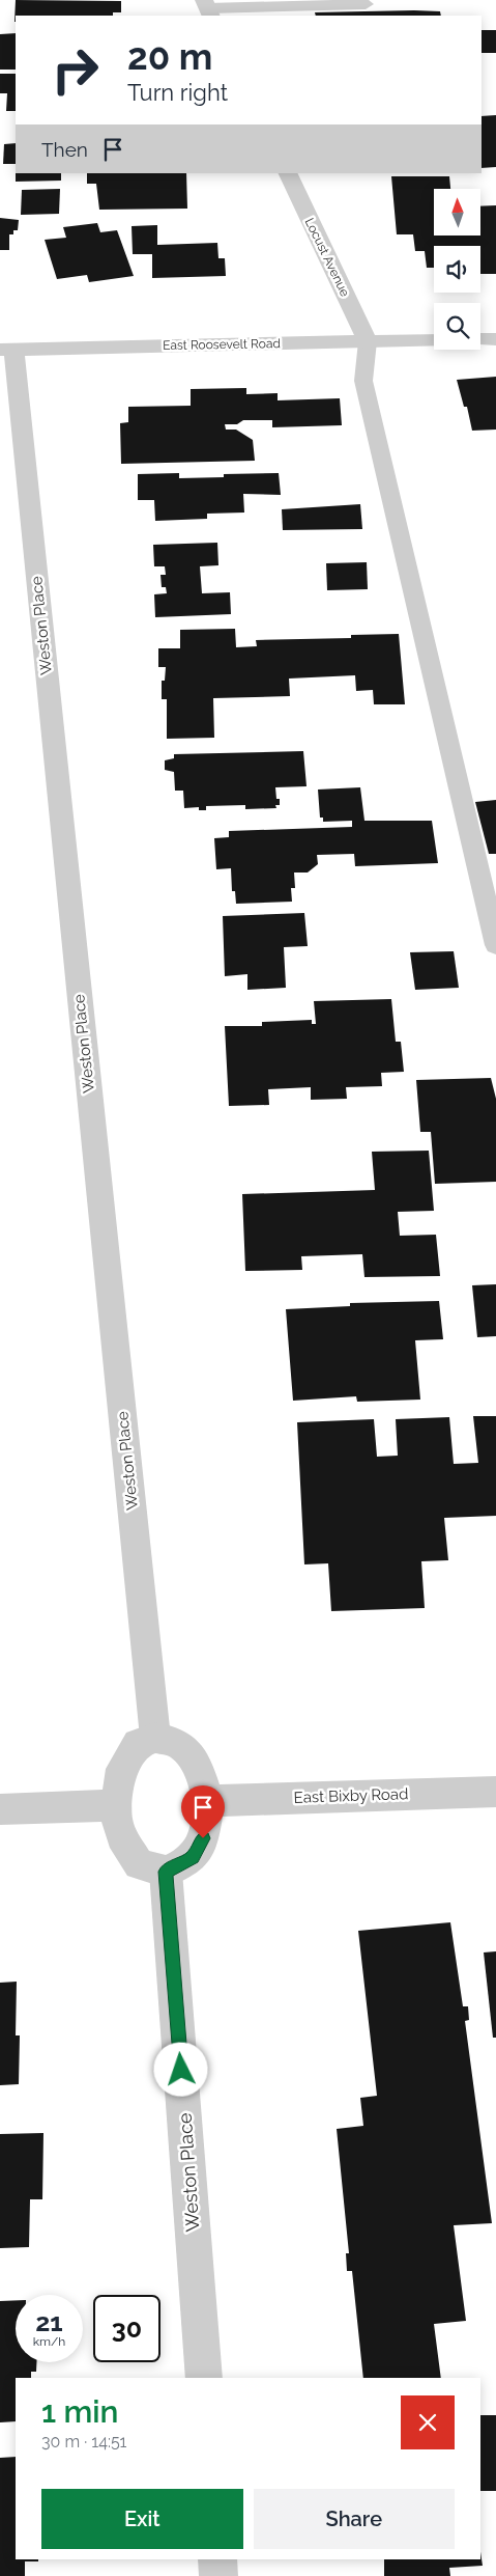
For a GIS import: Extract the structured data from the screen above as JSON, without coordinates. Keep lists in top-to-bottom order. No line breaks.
{"streets":{"street":["Locust Avenue","East Roosevelt Road","Weston Place","East Bixby Road"]},"crossings":[["Locust Avenue","East Roosevelt Road"],["East Roosevelt Road","Weston Place"],["Weston Place","East Bixby Road"]],"north":"top","page":{"turn":["20 m","Turn right"],"then":"Then","speed":"21 km/h","limit":"30","heading":["1 min","30 m · 14:51"],"buttons":["Exit","Share"]}}
